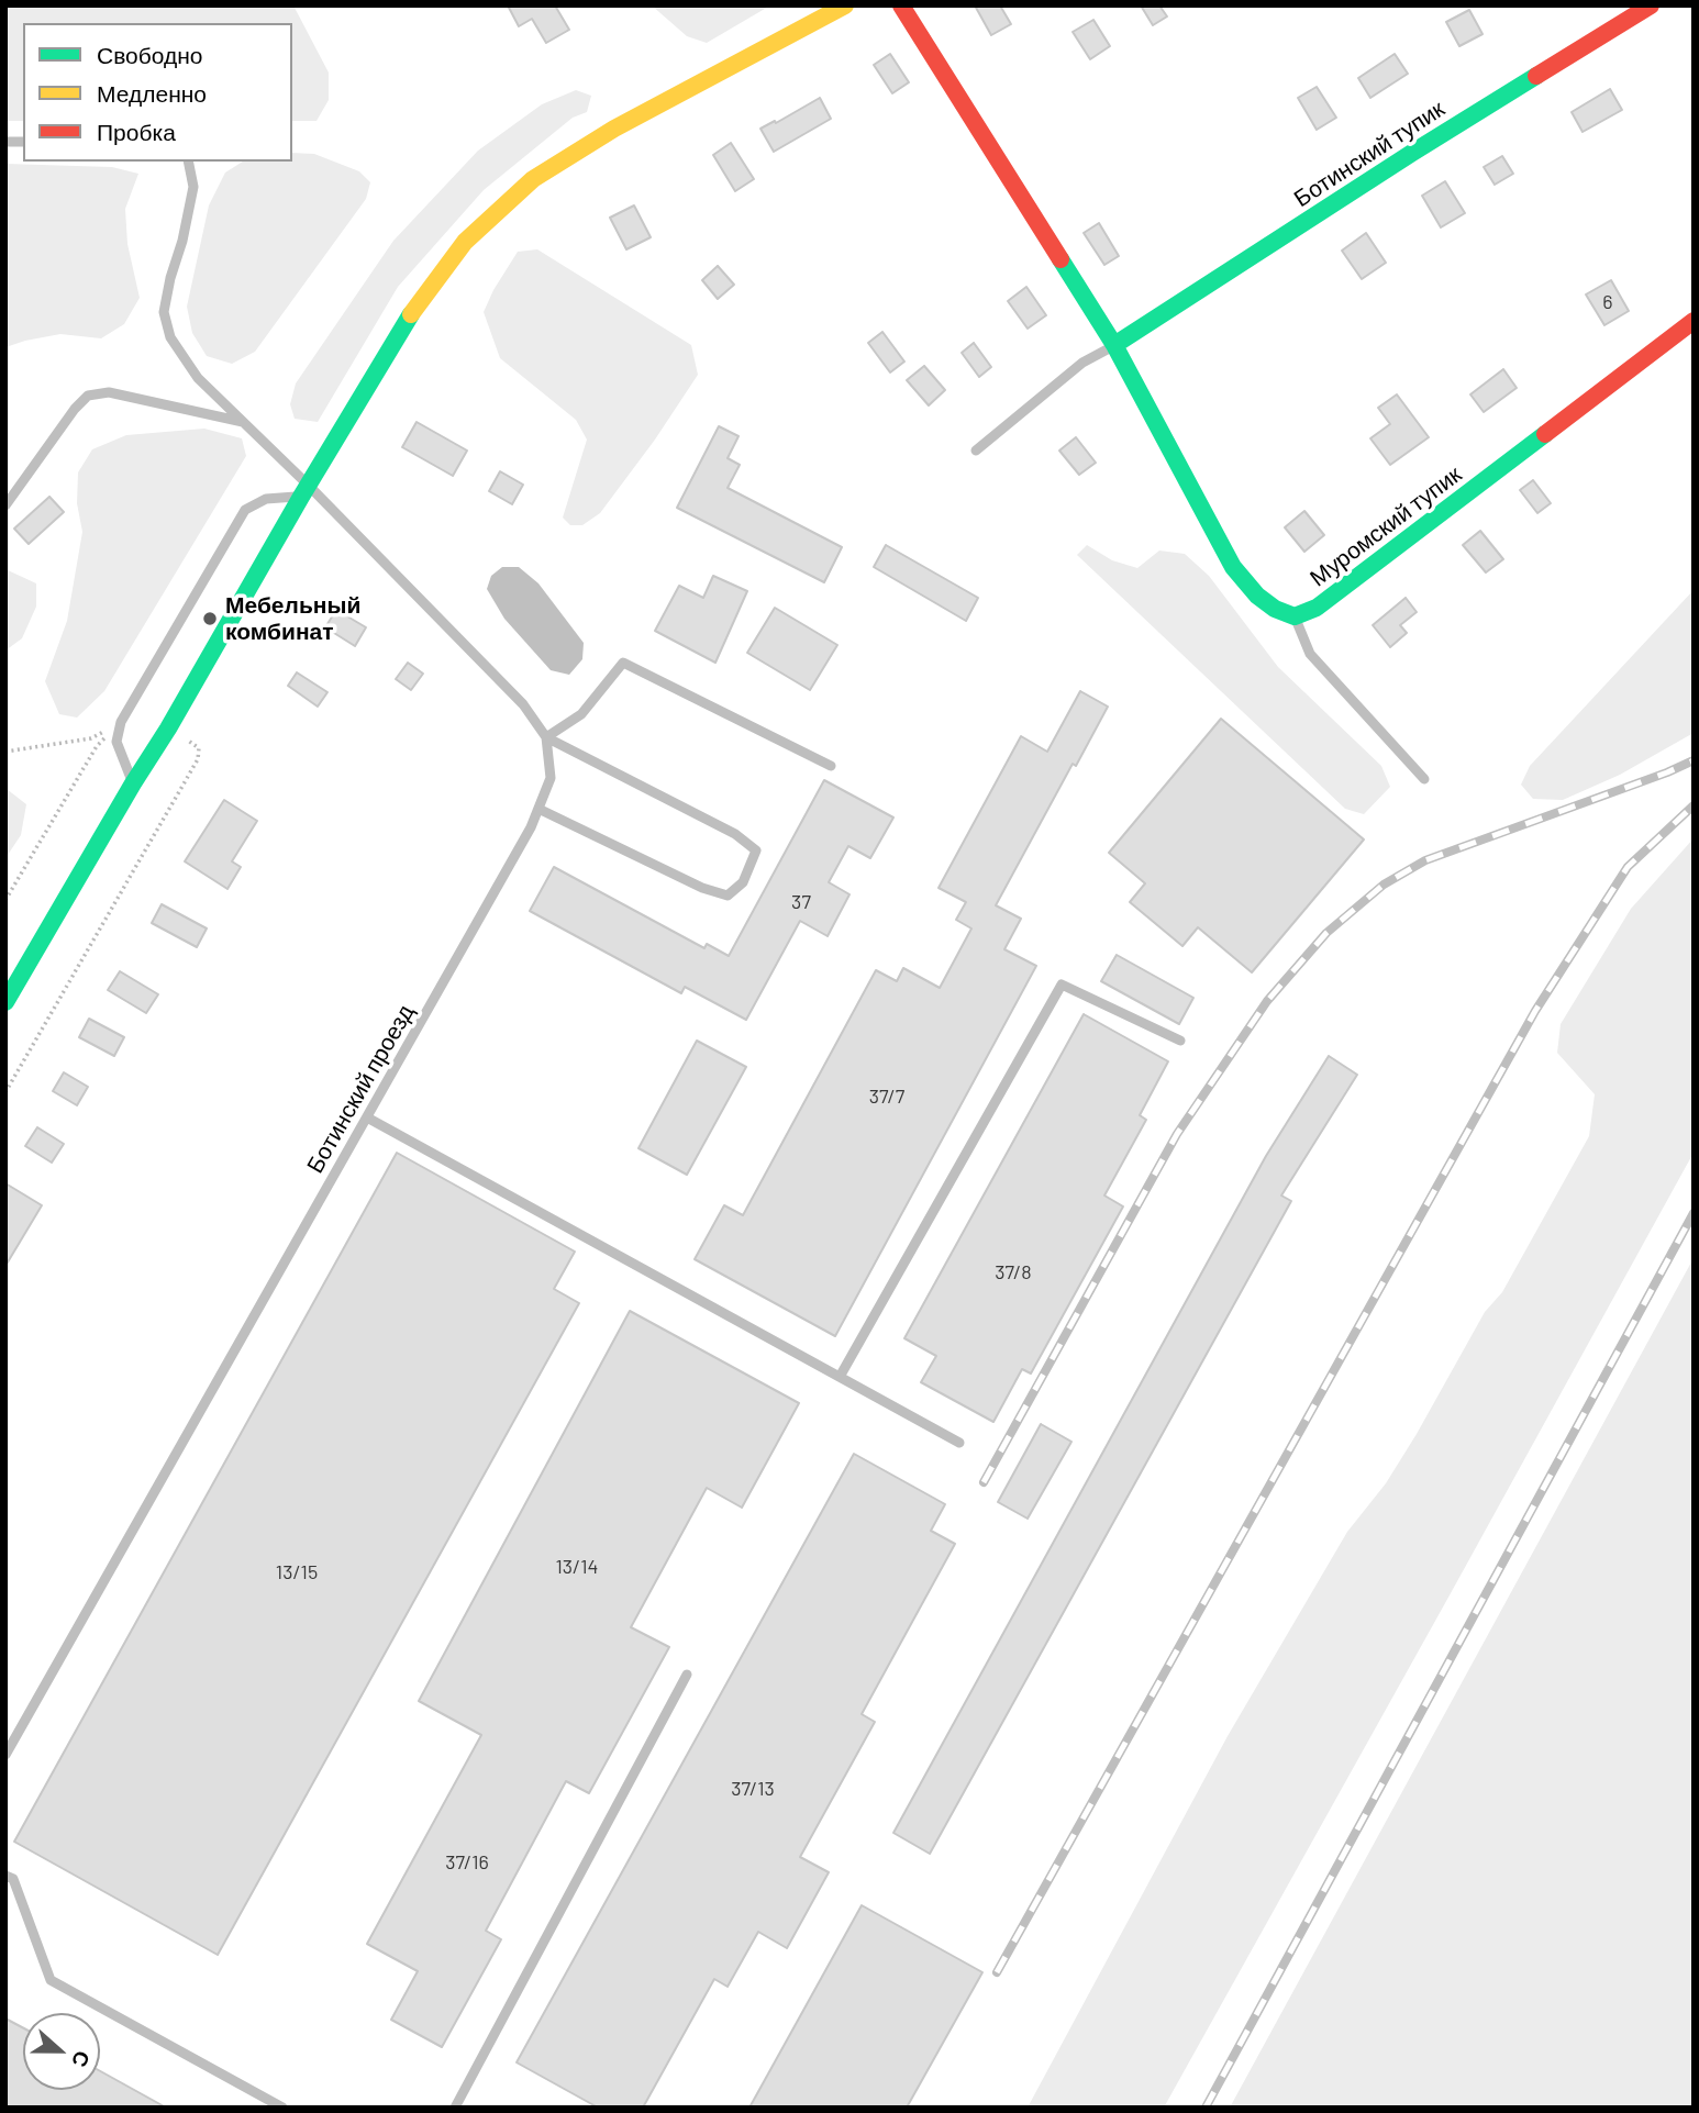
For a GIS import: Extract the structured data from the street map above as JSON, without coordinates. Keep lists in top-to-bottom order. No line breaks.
{"streets":{"street":["Ботинский тупик","Муромский тупик"],"lane":["Ботинский проезд"]},"places":["Мебельный комбинат"],"house_numbers":["6","37","37/7","37/8","13/14","13/15","37/13","37/16"],"legend":["Свободно","Медленно","Пробка"],"north":"right"}
